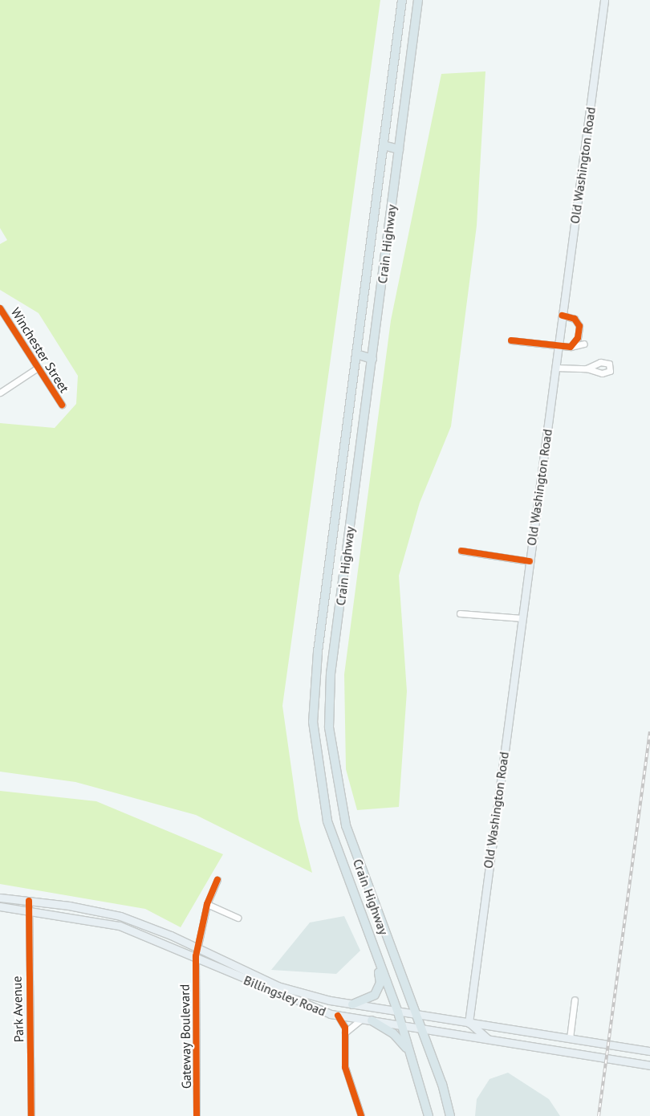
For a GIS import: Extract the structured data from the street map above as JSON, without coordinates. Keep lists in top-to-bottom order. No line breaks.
{"streets":{"highway":["Crain Highway"],"main road":["Old Washington Road","Billingsley Road"],"street":["Winchester Street","Park Avenue","Gateway Boulevard"]},"crossings":[["Old Washington Road","Billingsley Road"],["Crain Highway","Billingsley Road"],["Billingsley Road","Park Avenue"],["Billingsley Road","Gateway Boulevard"]]}
